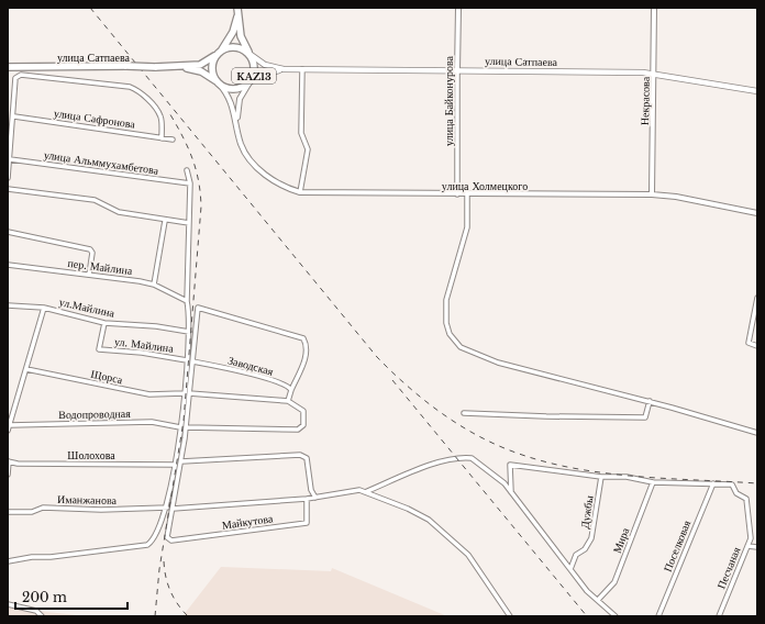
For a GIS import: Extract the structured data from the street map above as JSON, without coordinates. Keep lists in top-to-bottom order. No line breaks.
{"streets":{"main road":["улица Сатпаева","KAZ13"],"street":["улица Байконурова","Некрасова","улица Сафронова","улица Альммухамбетова","улица Холмецкого","пер. Майлина","ул.Майлина","ул. Майлина","Заводская","Щорса","Водопроводная","Шолохова","Иманжанова","Дужбы","Майкутова","Мира","Поселковая","Песчаная"]},"crossings":[["улица Сатпаева","KAZ13"],["улица Сатпаева","улица Байконурова"],["улица Сатпаева","Некрасова"],["улица Байконурова","улица Холмецкого"],["Некрасова","улица Холмецкого"],["ул.Майлина","ул. Майлина"],["Поселковая","Песчаная"]],"scale_bar":"200 m"}
